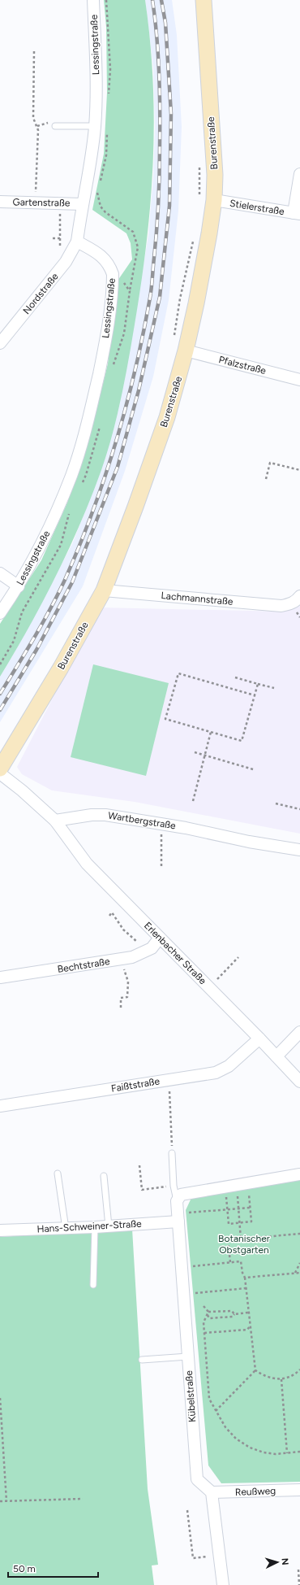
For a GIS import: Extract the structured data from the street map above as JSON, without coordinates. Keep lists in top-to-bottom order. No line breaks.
{"streets":{"street":["Lessingstraße","Burenstraße","Gartenstraße","Stielerstraße","Nordstraße","Pfalzstraße","Lachmannstraße","Wartbergstraße","Erlenbacher Straße","Bechtstraße","Faißtstraße","Hans-Schweiner-Straße","Kübelstraße","Reußweg"]},"crossings":[["Lessingstraße","Gartenstraße"],["Lessingstraße","Nordstraße"],["Burenstraße","Stielerstraße"],["Burenstraße","Pfalzstraße"],["Burenstraße","Lachmannstraße"],["Wartbergstraße","Erlenbacher Straße"],["Erlenbacher Straße","Bechtstraße"],["Erlenbacher Straße","Faißtstraße"],["Hans-Schweiner-Straße","Kübelstraße"],["Kübelstraße","Reußweg"]],"parks":["Botanischer Obstgarten"],"scale_bar":"50 m","north":"right"}
